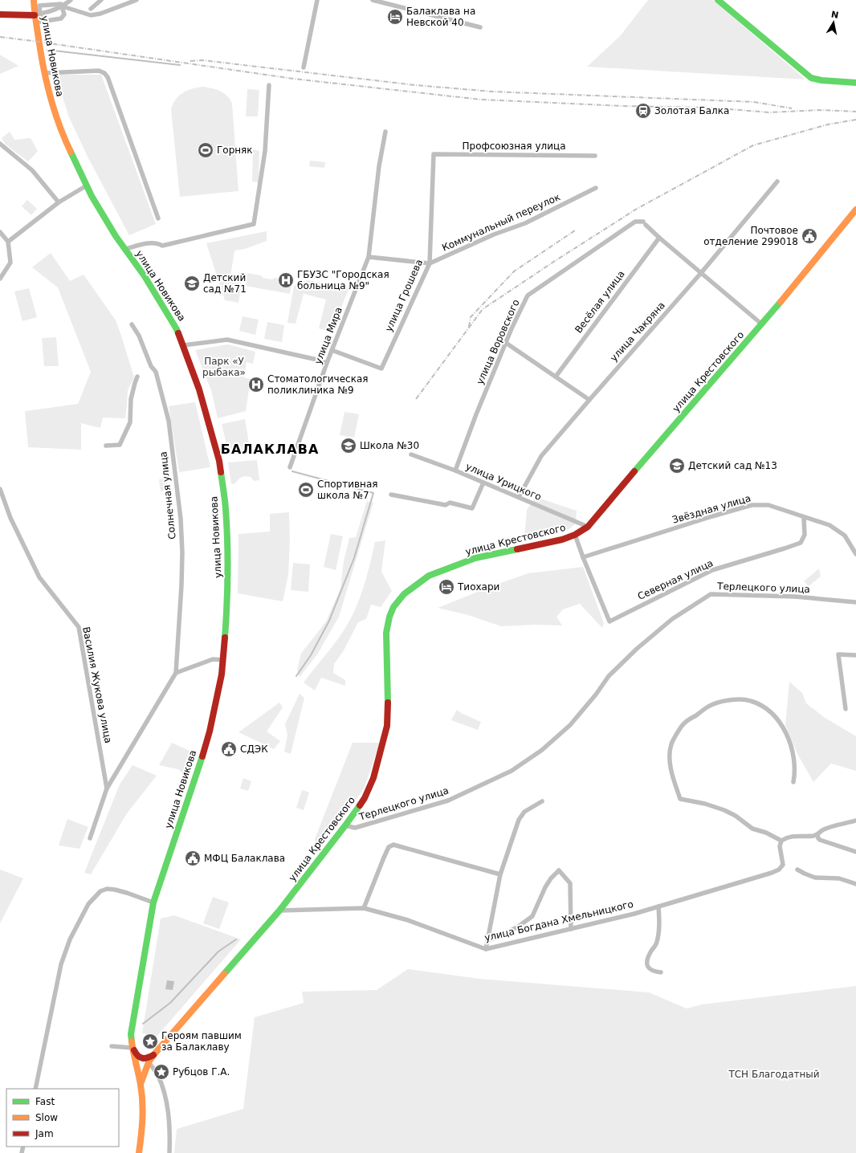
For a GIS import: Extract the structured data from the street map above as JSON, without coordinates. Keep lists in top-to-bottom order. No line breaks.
{"streets":{"main road":["улица Новикова","улица Крестовского"],"street":["Профсоюзная улица","Коммунальный переулок","улица Грошева","Весёлая улица","улица Чакряна","улица Мира","улица Воровского","улица Урицкого","Солнечная улица","Звёздная улица","Северная улица","Терлецкого улица","Василия Жукова улица","улица Богдана Хмельницкого"]},"crossings":[["улица Новикова","улица Крестовского"],["Профсоюзная улица","улица Грошева"],["Коммунальный переулок","улица Грошева"],["улица Грошева","улица Мира"],["Весёлая улица","улица Воровского"],["улица Чакряна","улица Урицкого"],["улица Воровского","улица Урицкого"],["улица Крестовского","улица Урицкого"],["улица Крестовского","Терлецкого улица"],["улица Крестовского","улица Богдана Хмельницкого"],["Звёздная улица","Северная улица"]],"districts":["БАЛАКЛАВА"],"parks":["Парк «У рыбака»","ТСН Благодатный"],"places":{"hotel":["Балаклава на Невской 40","Тиохари"],"station":["Золотая Балка"],"sports":["Горняк","Спортивная школа №7"],"public building":["Почтовое отделение 299018","СДЭК","МФЦ Балаклава"],"hospital":["ГБУЗС \"Городская больница №9\"","Стоматологическая поликлиника №9"],"school or university":["Детский сад №71","Школа №30","Детский сад №13"],"place":["Героям павшим за Балаклаву","Рубцов Г.А."]},"legend":["Fast","Slow","Jam"],"north":"top"}
